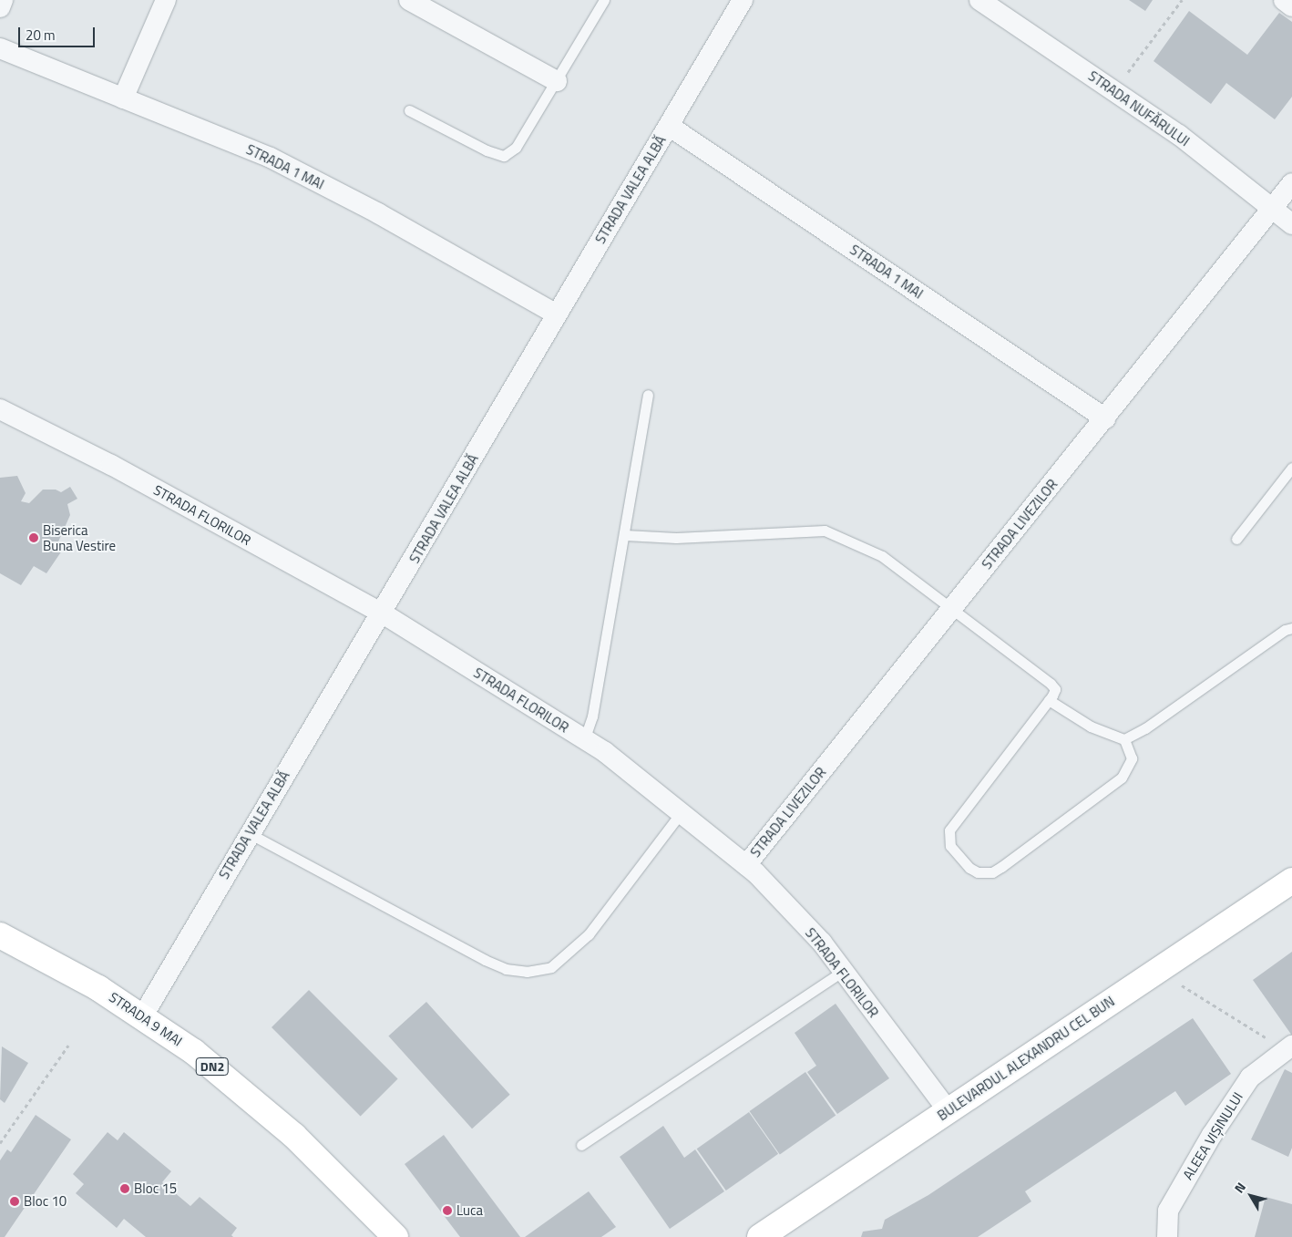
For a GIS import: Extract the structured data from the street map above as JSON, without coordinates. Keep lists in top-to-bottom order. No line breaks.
{"streets":{"main road":["STRADA 9 MAI","BULEVARDUL ALEXANDRU CEL BUN","DN2"],"street":["STRADA NUFĂRULUI","STRADA 1 MAI","STRADA VALEA ALBĂ","STRADA FLORILOR","STRADA LIVEZILOR","ALEEA VIȘINULUI"]},"crossings":[["STRADA NUFĂRULUI","STRADA LIVEZILOR"],["STRADA 1 MAI","STRADA VALEA ALBĂ"],["STRADA 1 MAI","STRADA LIVEZILOR"],["STRADA VALEA ALBĂ","STRADA FLORILOR"],["STRADA VALEA ALBĂ","STRADA 9 MAI"],["STRADA FLORILOR","STRADA LIVEZILOR"],["STRADA FLORILOR","BULEVARDUL ALEXANDRU CEL BUN"]],"places":["Biserica Buna Vestire","Bloc 15","Bloc 10","Luca"],"scale_bar":"20 m","north":"top left"}
